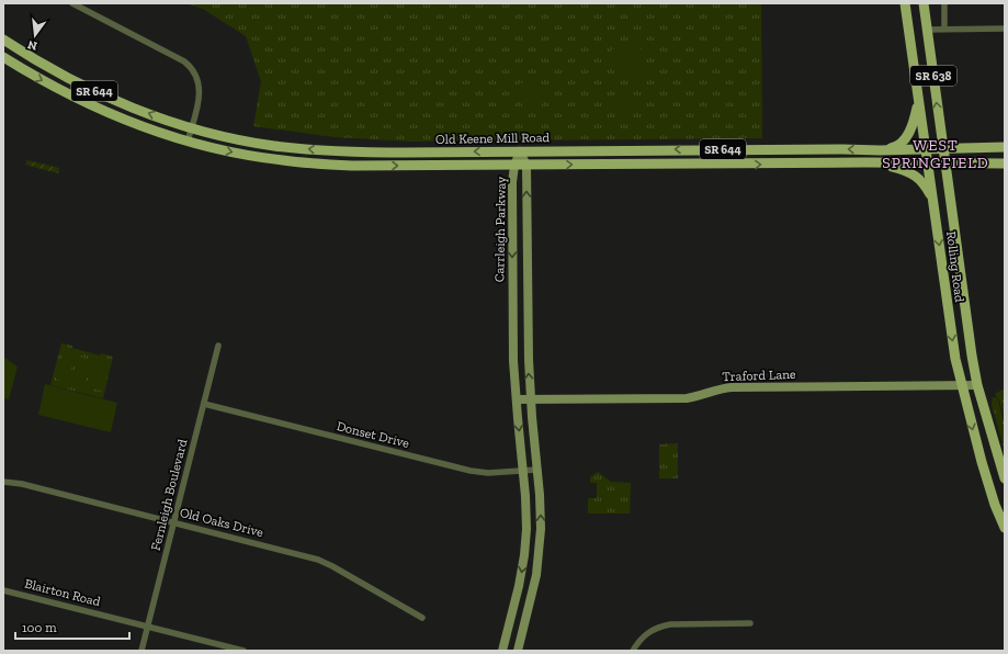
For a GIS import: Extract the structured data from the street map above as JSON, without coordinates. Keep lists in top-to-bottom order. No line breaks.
{"streets":{"main road":["SR 638","SR 644","Old Keene Mill Road","Rolling Road"],"street":["Carrleigh Parkway","Traford Lane","Donset Drive","Fernleigh Boulevard","Old Oaks Drive","Blairton Road"]},"crossings":[["Old Keene Mill Road","Carrleigh Parkway"],["Old Keene Mill Road","Rolling Road"],["Carrleigh Parkway","Traford Lane"],["Carrleigh Parkway","Donset Drive"],["Rolling Road","Traford Lane"],["Donset Drive","Fernleigh Boulevard"],["Fernleigh Boulevard","Old Oaks Drive"],["Fernleigh Boulevard","Blairton Road"]],"districts":["WEST SPRINGFIELD"],"scale_bar":"100 m","north":"bottom"}
